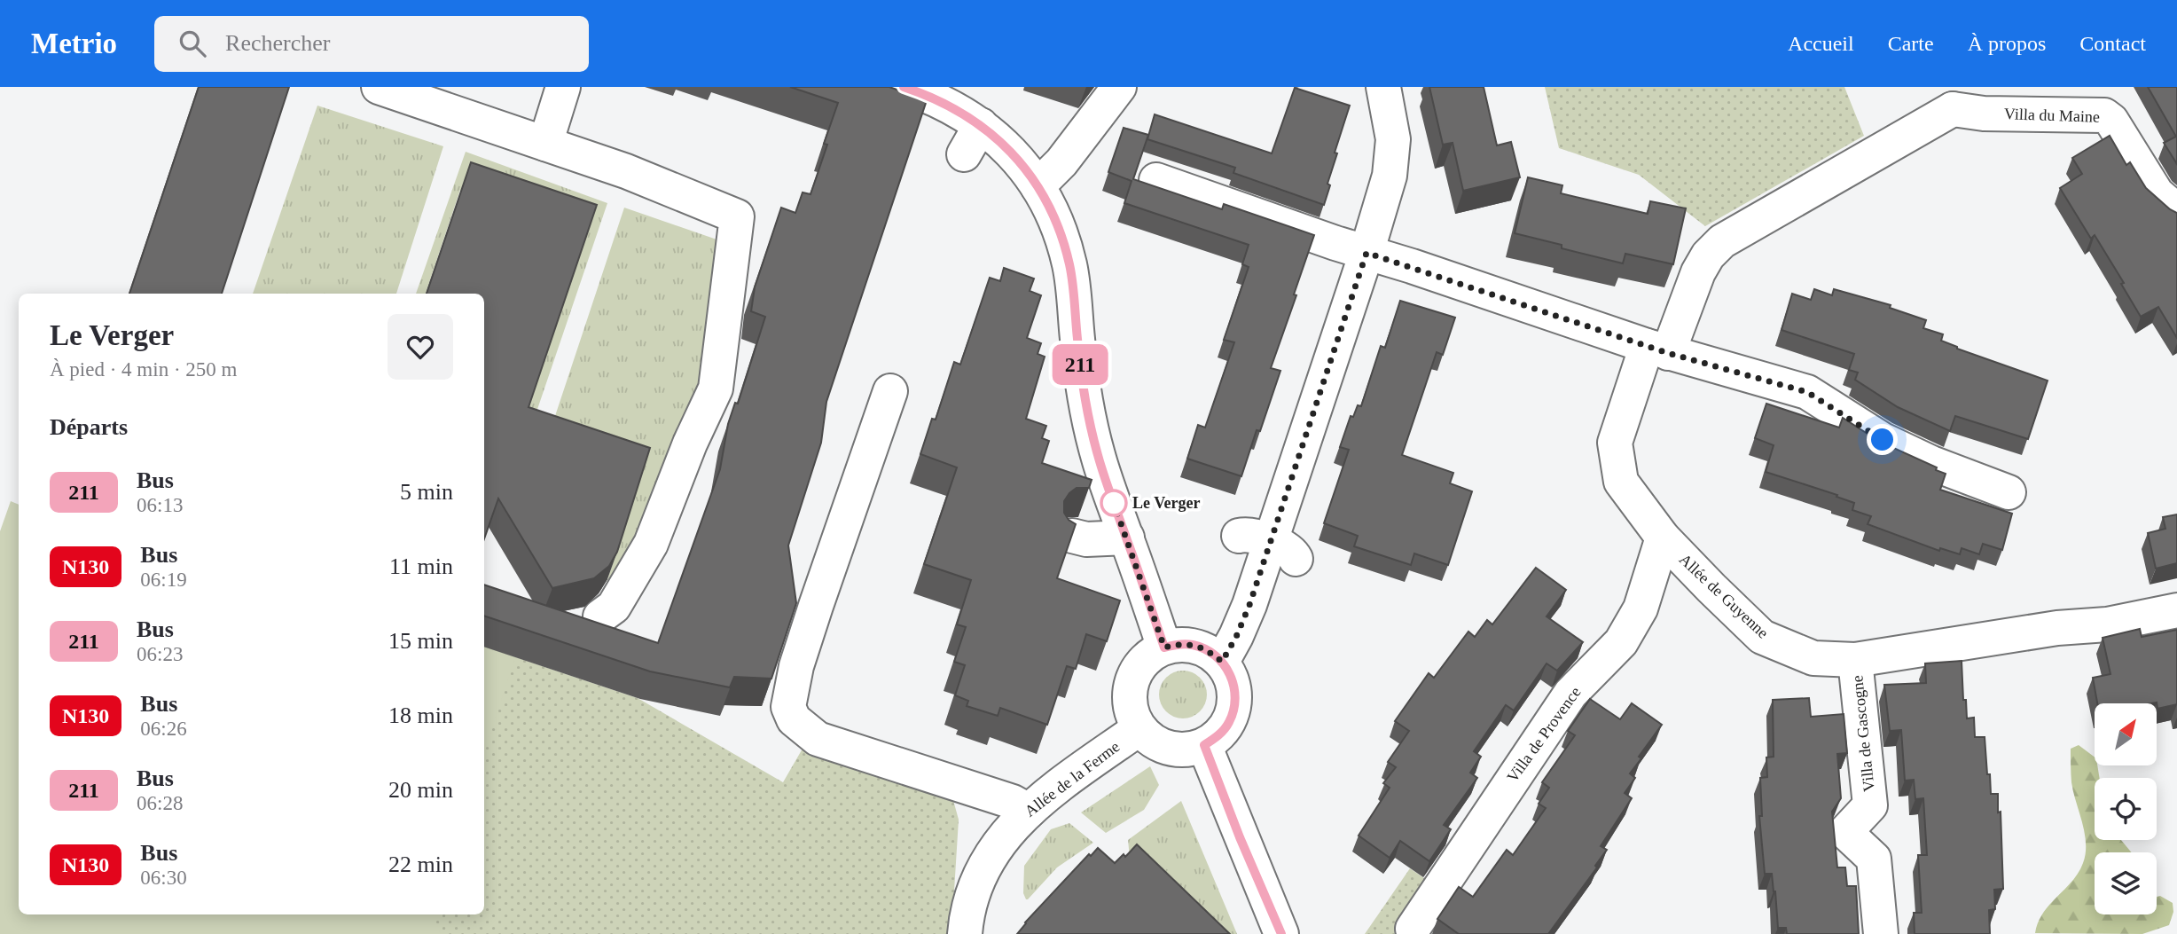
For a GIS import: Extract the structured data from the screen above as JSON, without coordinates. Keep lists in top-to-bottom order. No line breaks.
{"streets":{"street":["Villa du Maine","Allée de Guyenne","Villa de Gascogne","Villa de Provence","Allée de la Ferme"]},"crossings":[["Villa du Maine","Allée de Guyenne"],["Allée de Guyenne","Villa de Gascogne"],["Allée de Guyenne","Villa de Provence"]],"places":["Le Verger"],"lines":["bus line 211"],"north":"top right","page":{"header":"Metrio","search":"Rechercher","nav":["Accueil","Carte","À propos","Contact"],"on_map":"211","heading":[["Le Verger","À pied · 4 min · 250 m"],"Départs"],"list":[{"mark":"211","name":"Bus","note":"06:13","value":"5 min"},{"mark":"N130","name":"Bus","note":"06:19","value":"11 min"},{"mark":"211","name":"Bus","note":"06:23","value":"15 min"},{"mark":"N130","name":"Bus","note":"06:26","value":"18 min"},{"mark":"211","name":"Bus","note":"06:28","value":"20 min"},{"mark":"N130","name":"Bus","note":"06:30","value":"22 min"}]}}
